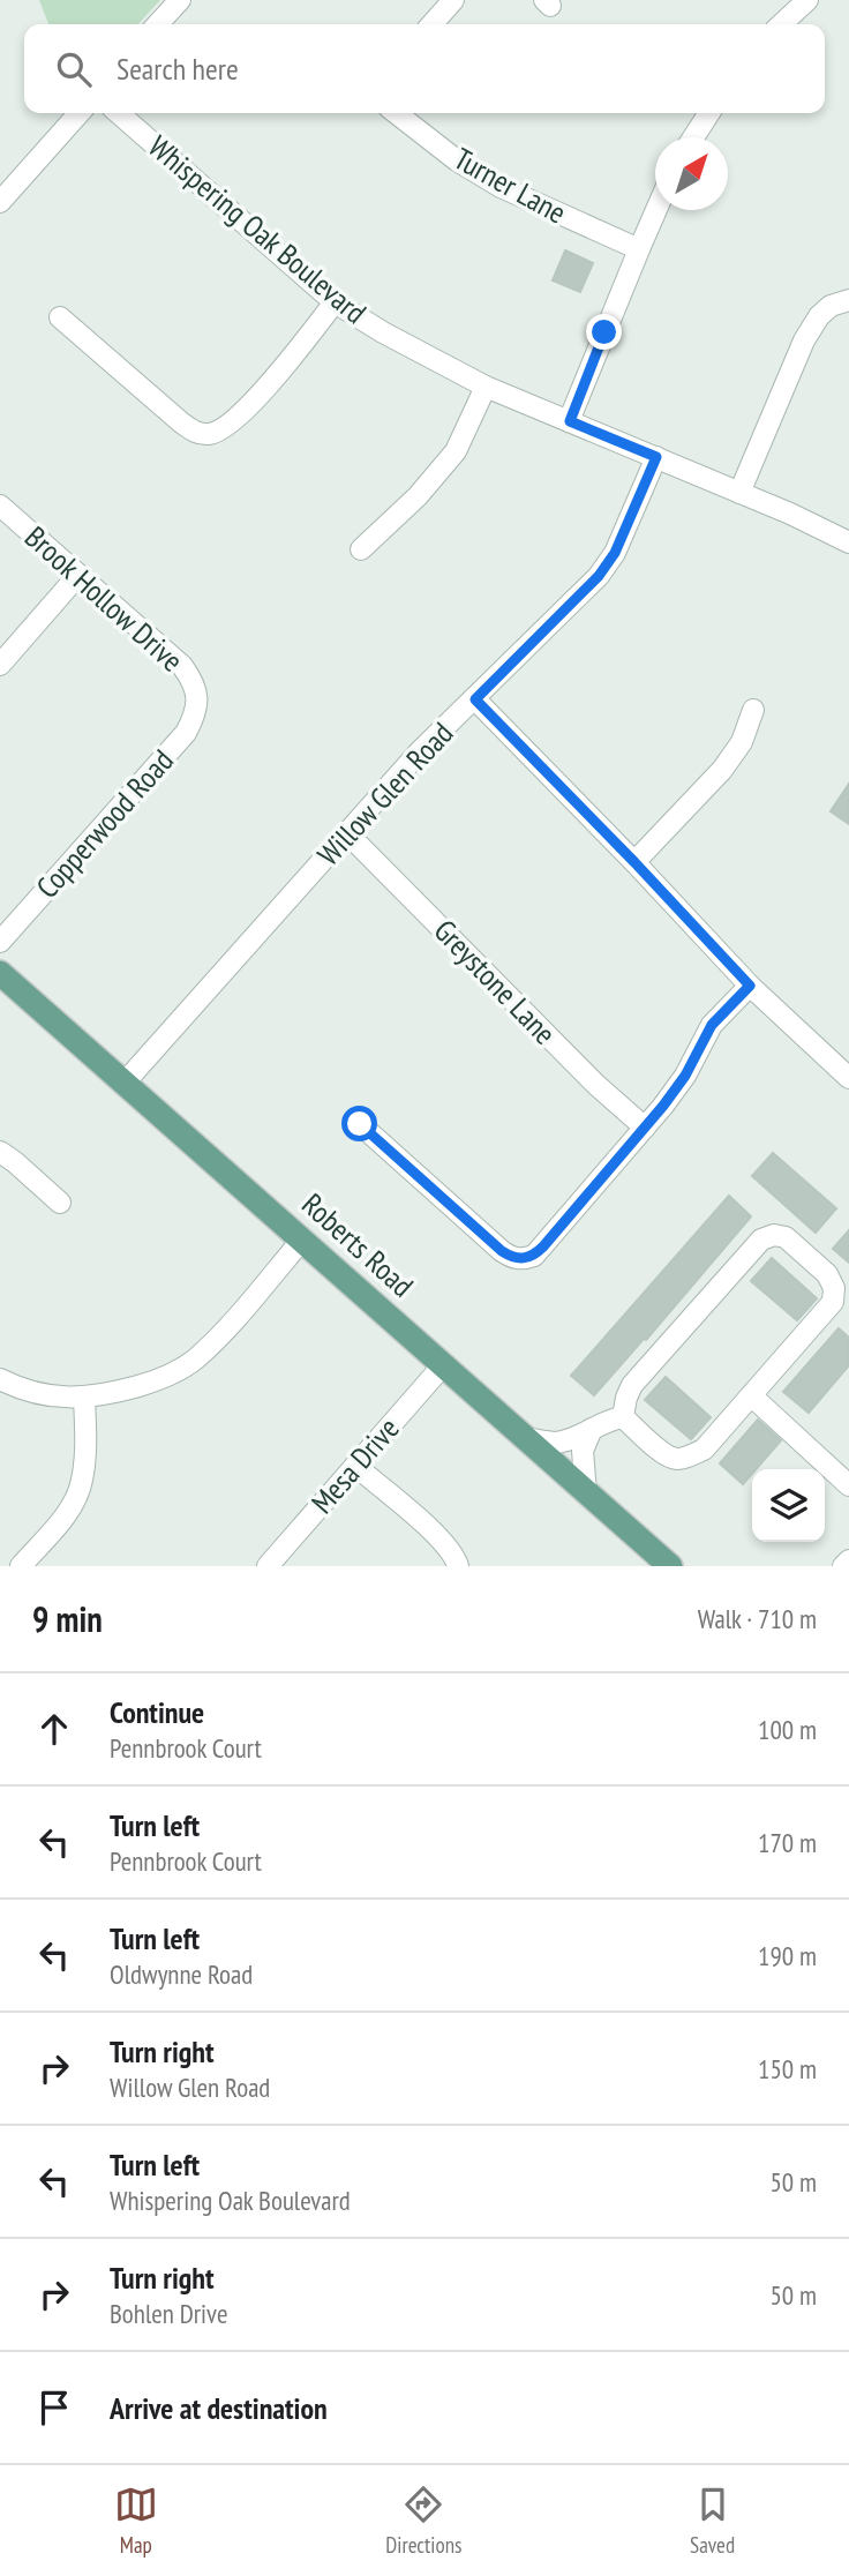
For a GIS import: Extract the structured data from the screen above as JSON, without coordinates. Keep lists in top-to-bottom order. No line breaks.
{"streets":{"main road":["Roberts Road"],"street":["Turner Lane","Whispering Oak Boulevard","Brook Hollow Drive","Willow Glen Road","Copperwood Road","Greystone Lane","Mesa Drive"]},"crossings":[["Whispering Oak Boulevard","Willow Glen Road"],["Brook Hollow Drive","Copperwood Road"],["Willow Glen Road","Greystone Lane"],["Willow Glen Road","Roberts Road"],["Roberts Road","Mesa Drive"]],"north":"top right","page":{"search":"Search here","heading":["9 min","Walk · 710 m"],"list":[["Continue","Pennbrook Court","100 m"],["Turn left","Pennbrook Court","170 m"],["Turn left","Oldwynne Road","190 m"],["Turn right","Willow Glen Road","150 m"],["Turn left","Whispering Oak Boulevard","50 m"],["Turn right","Bohlen Drive","50 m"],"Arrive at destination"],"nav":["Map","Directions","Saved"]}}
